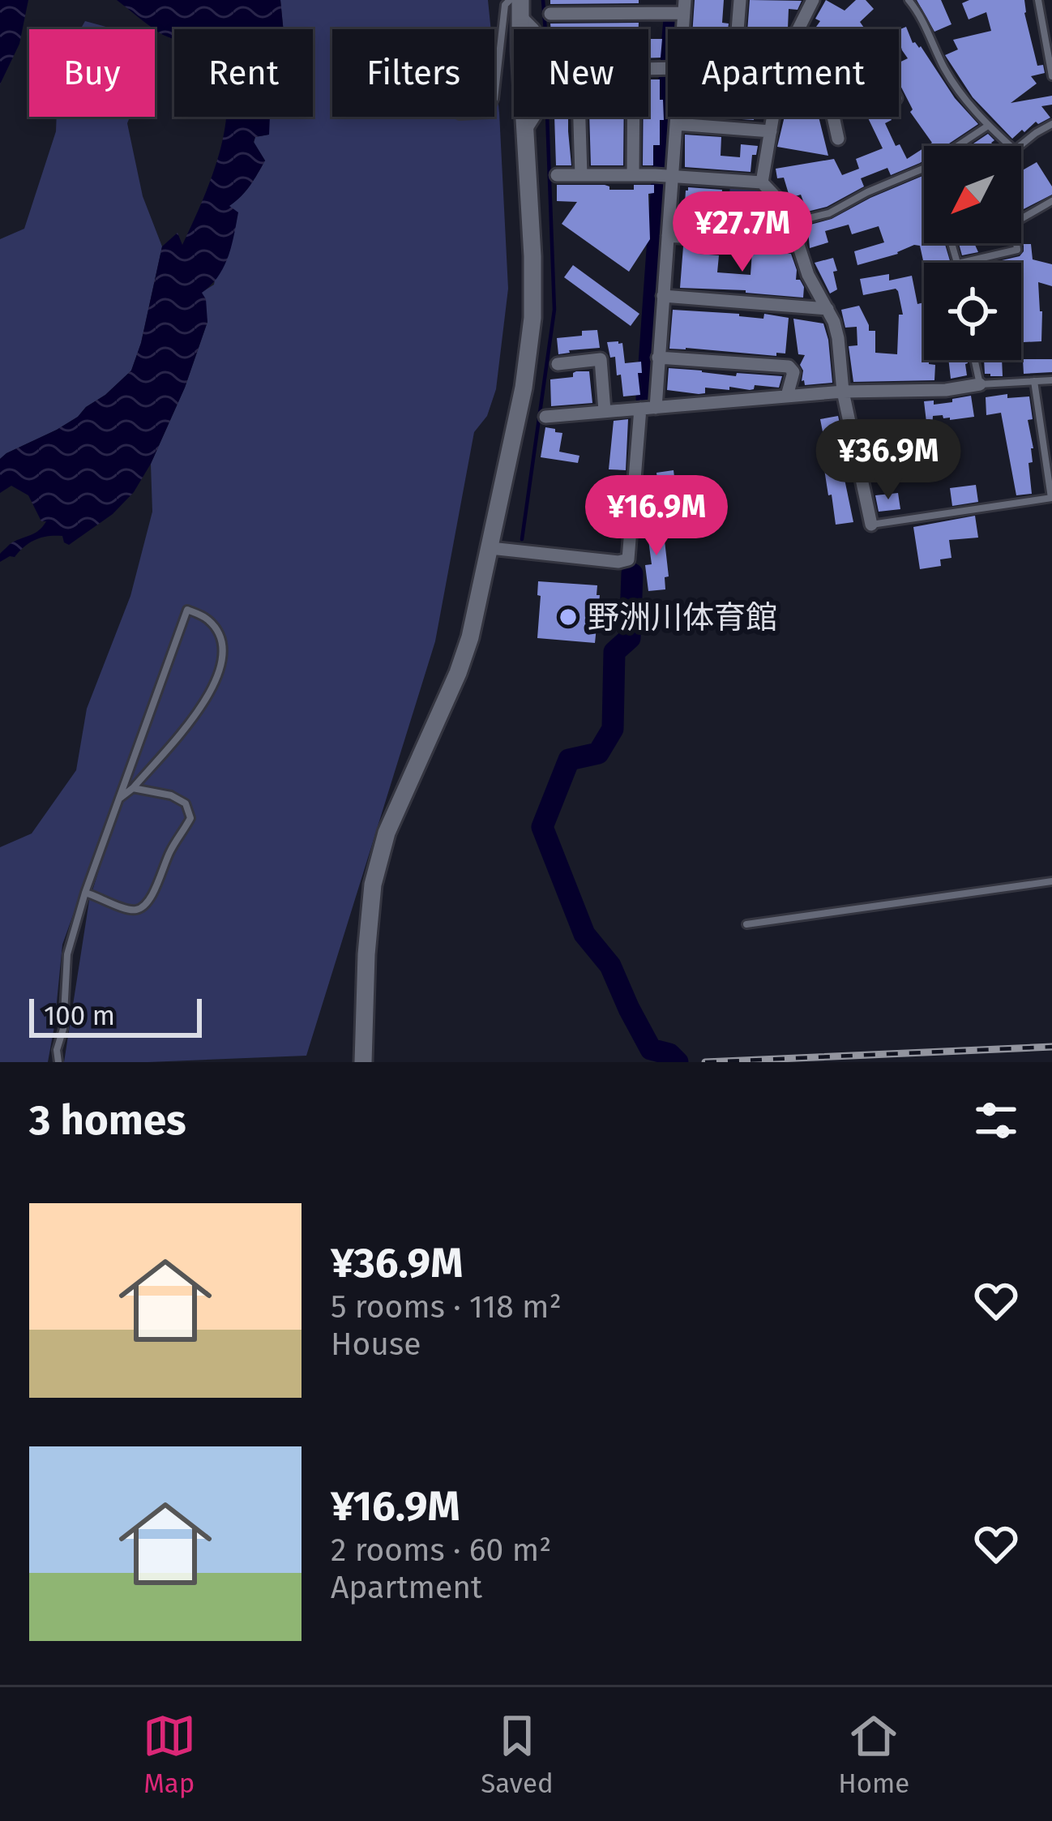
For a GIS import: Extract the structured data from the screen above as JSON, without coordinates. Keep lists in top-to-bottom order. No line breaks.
{"places":["野洲川体育館"],"scale_bar":"100 m","north":"bottom left","page":{"chip":["Buy","Rent","Filters","New","Apartment"],"price":["¥27.7M","¥36.9M","¥16.9M"],"scale":"100 m","heading":"3 homes","list":[{"name":"¥36.9M","note":"5 rooms · 118 m² · House"},{"name":"¥16.9M","note":"2 rooms · 60 m² · Apartment"}],"tabs":["Map","Saved","Home"]}}
